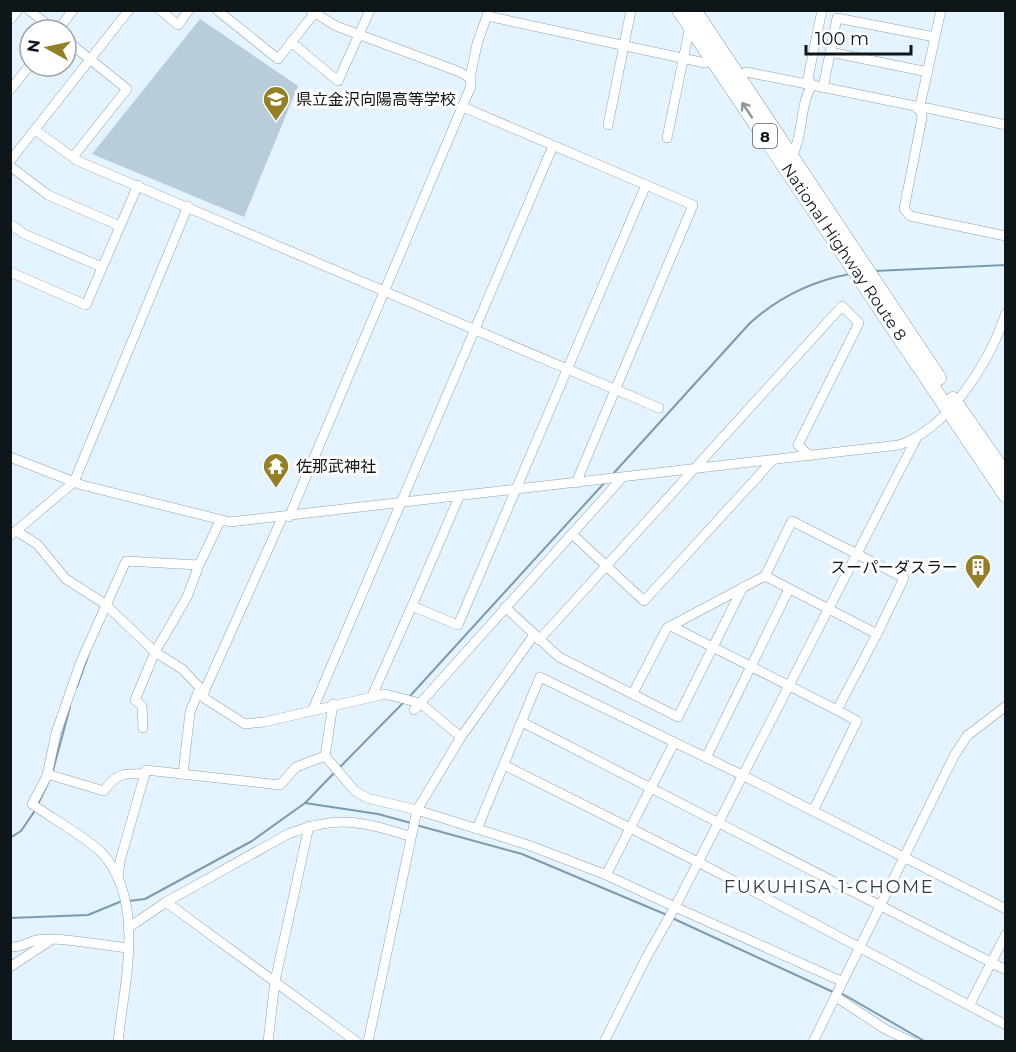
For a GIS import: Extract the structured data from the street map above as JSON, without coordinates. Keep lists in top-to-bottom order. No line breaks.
{"streets":{"highway":["8","National Highway Route 8"]},"districts":["FUKUHISA 1-CHOME"],"places":{"school or university":["県立金沢向陽高等学校"],"temple":["佐那武神社"],"building":["スーパーダスラー"]},"scale_bar":"100 m","north":"left"}
